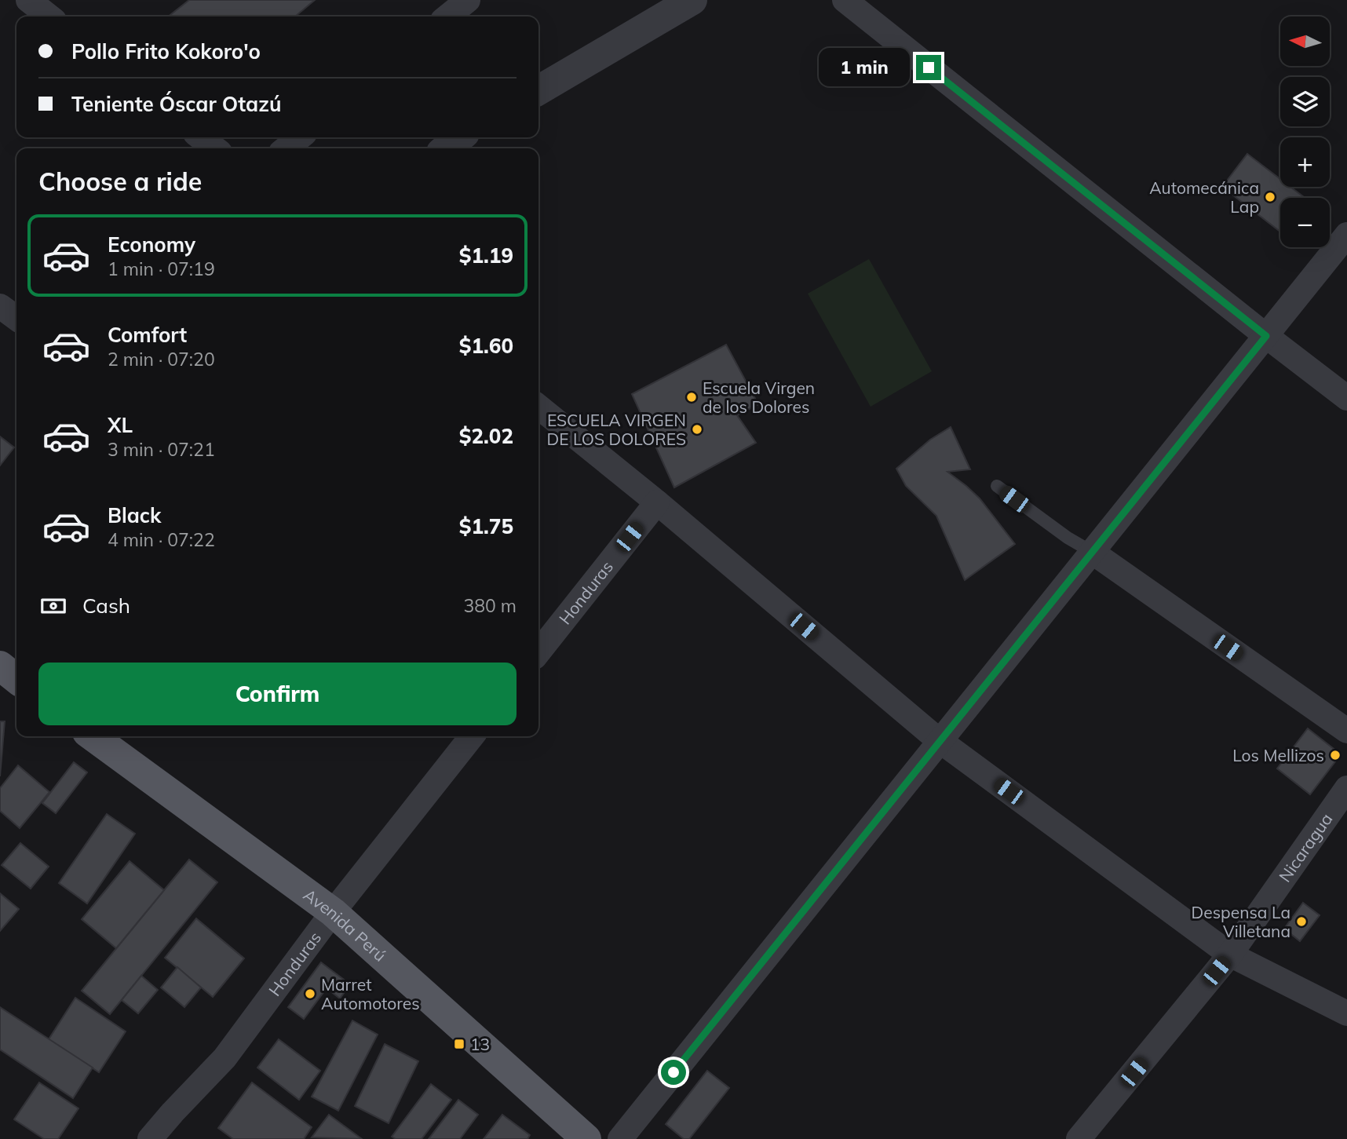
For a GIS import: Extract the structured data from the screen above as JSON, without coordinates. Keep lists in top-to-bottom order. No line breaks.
{"streets":{"main road":["Avenida Perú"],"street":["Honduras","Nicaragua"]},"crossings":[["Honduras","Avenida Perú"]],"places":{"other":["Automecánica Lap","Escuela Virgen de los Dolores","ESCUELA VIRGEN DE LOS DOLORES","Los Mellizos","Despensa La Villetana","Marret Automotores"],"transit":["13"]},"north":"left","page":{"map_buttons":["+","−"],"banner":["Pollo Frito Kokoro'o","Teniente Óscar Otazú"],"bubble":"1 min","heading":"Choose a ride","list":[{"name":"Economy","note":"1 min · 07:19","value":"$1.19"},{"name":"Comfort","note":"2 min · 07:20","value":"$1.60"},{"name":"XL","note":"3 min · 07:21","value":"$2.02"},{"name":"Black","note":"4 min · 07:22","value":"$1.75"}],"pay":["Cash","380 m"],"buttons":"Confirm"}}
